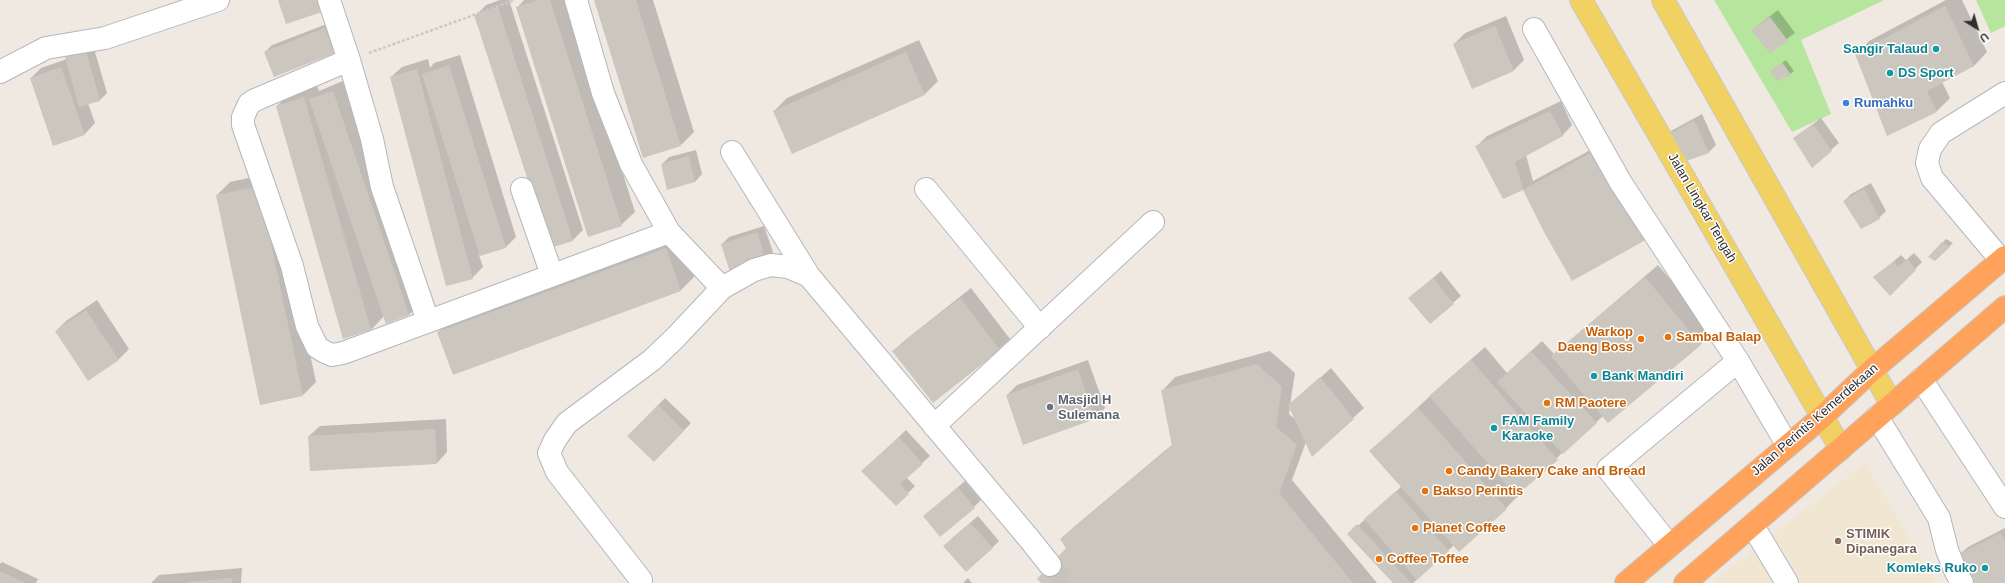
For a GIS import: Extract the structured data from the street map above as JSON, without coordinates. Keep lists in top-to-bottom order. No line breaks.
{"streets":{"highway":["Jalan Perintis Kemerdekaan"],"main road":["Jalan Lingkar Tengah"]},"crossings":[["Jalan Lingkar Tengah","Jalan Perintis Kemerdekaan"]],"places":["Sangir Talaud","DS Sport","Rumahku","Sambal Balap","Warkop Daeng Boss","Bank Mandiri","RM Paotere","Masjid H Sulemana","FAM Family Karaoke","Candy Bakery Cake and Bread","Bakso Perintis","Planet Coffee","STIMIK Dipanegara","Coffee Toffee","Komleks Ruko"],"north":"bottom right"}
